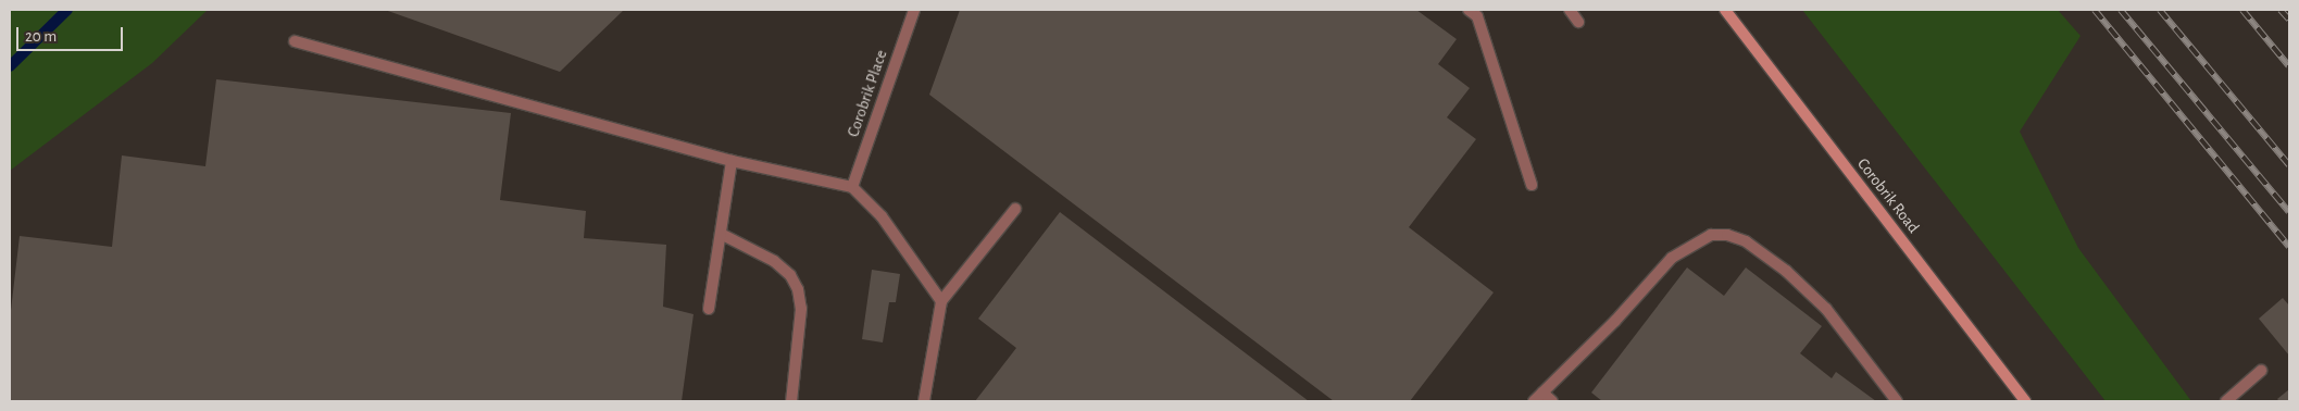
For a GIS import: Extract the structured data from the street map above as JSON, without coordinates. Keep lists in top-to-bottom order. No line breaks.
{"streets":{"street":["Corobrik Road"],"lane":["Corobrik Place"]},"scale_bar":"20 m"}
